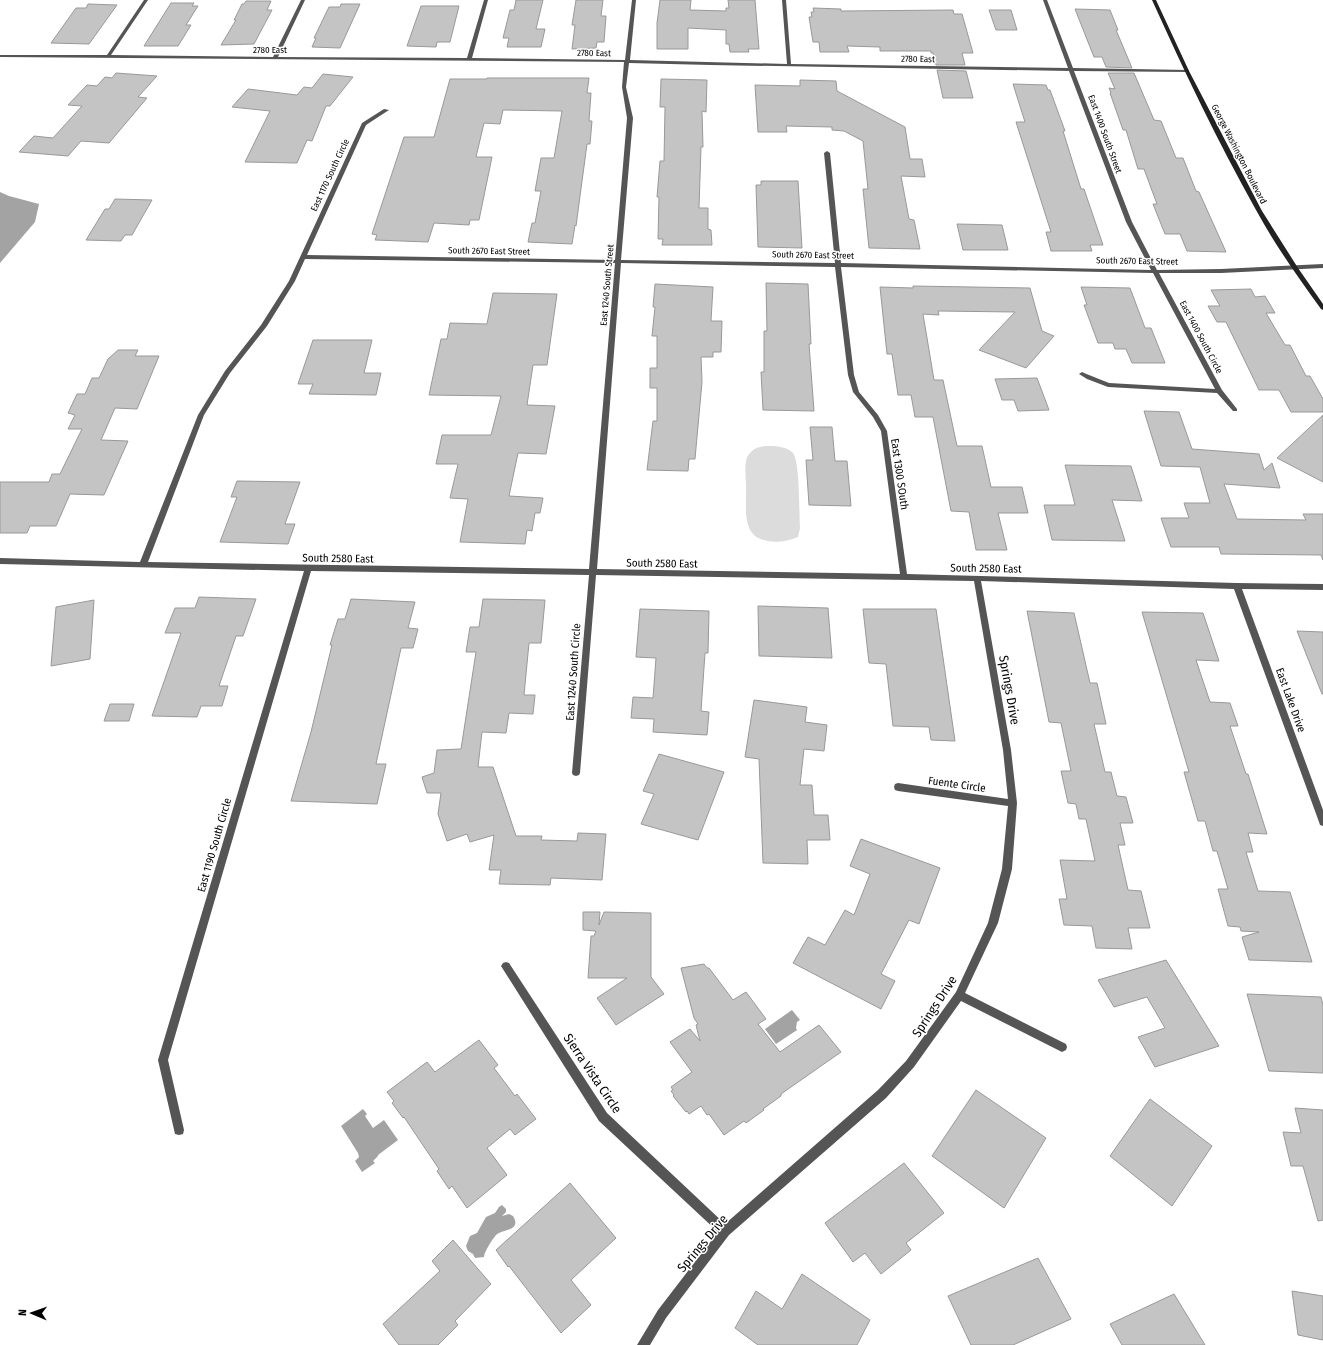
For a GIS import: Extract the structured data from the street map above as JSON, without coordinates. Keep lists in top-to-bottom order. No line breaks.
{"streets":{"main road":["George Washington Boulevard"],"street":["2780 East","East 1400 South Street","East 1170 South Circle","South 2670 East Street","East 1240 South Street","East 1400 South Circle","East 1300 SOuth","South 2580 East","East 1240 South Circle","Springs Drive","East Lake Drive","Fuente Circle","East 1190 South Circle","Sierra Vista Circle"]},"crossings":[["2780 East","East 1400 South Street"],["2780 East","George Washington Boulevard"],["2780 East","East 1240 South Street"],["East 1400 South Street","South 2670 East Street"],["East 1400 South Street","East 1400 South Circle"],["George Washington Boulevard","South 2670 East Street"],["East 1170 South Circle","South 2670 East Street"],["East 1170 South Circle","South 2580 East"],["South 2670 East Street","East 1240 South Street"],["South 2670 East Street","East 1400 South Circle"],["South 2670 East Street","East 1300 SOuth"],["East 1240 South Street","South 2580 East"],["East 1240 South Street","East 1240 South Circle"],["East 1300 SOuth","South 2580 East"],["South 2580 East","East 1240 South Circle"],["South 2580 East","Springs Drive"],["South 2580 East","East Lake Drive"],["South 2580 East","East 1190 South Circle"],["Springs Drive","Fuente Circle"],["Springs Drive","Sierra Vista Circle"]],"north":"left"}
